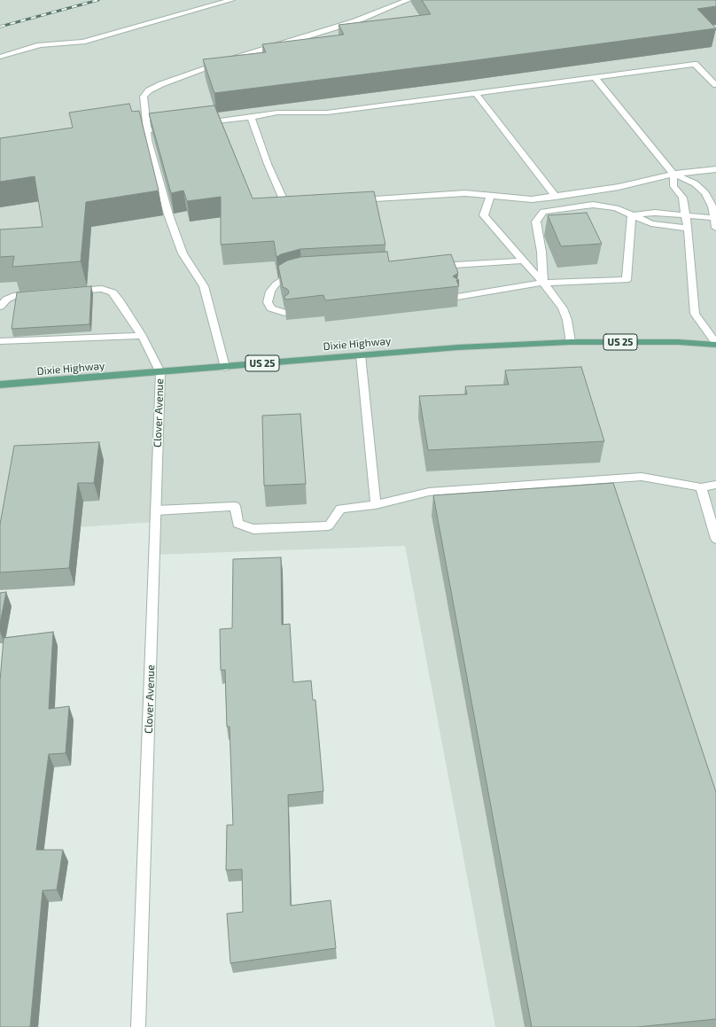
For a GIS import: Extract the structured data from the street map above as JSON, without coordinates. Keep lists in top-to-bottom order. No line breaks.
{"streets":{"main road":["US 25","Dixie Highway"],"street":["Clover Avenue"]},"crossings":[["Dixie Highway","Clover Avenue"]]}
